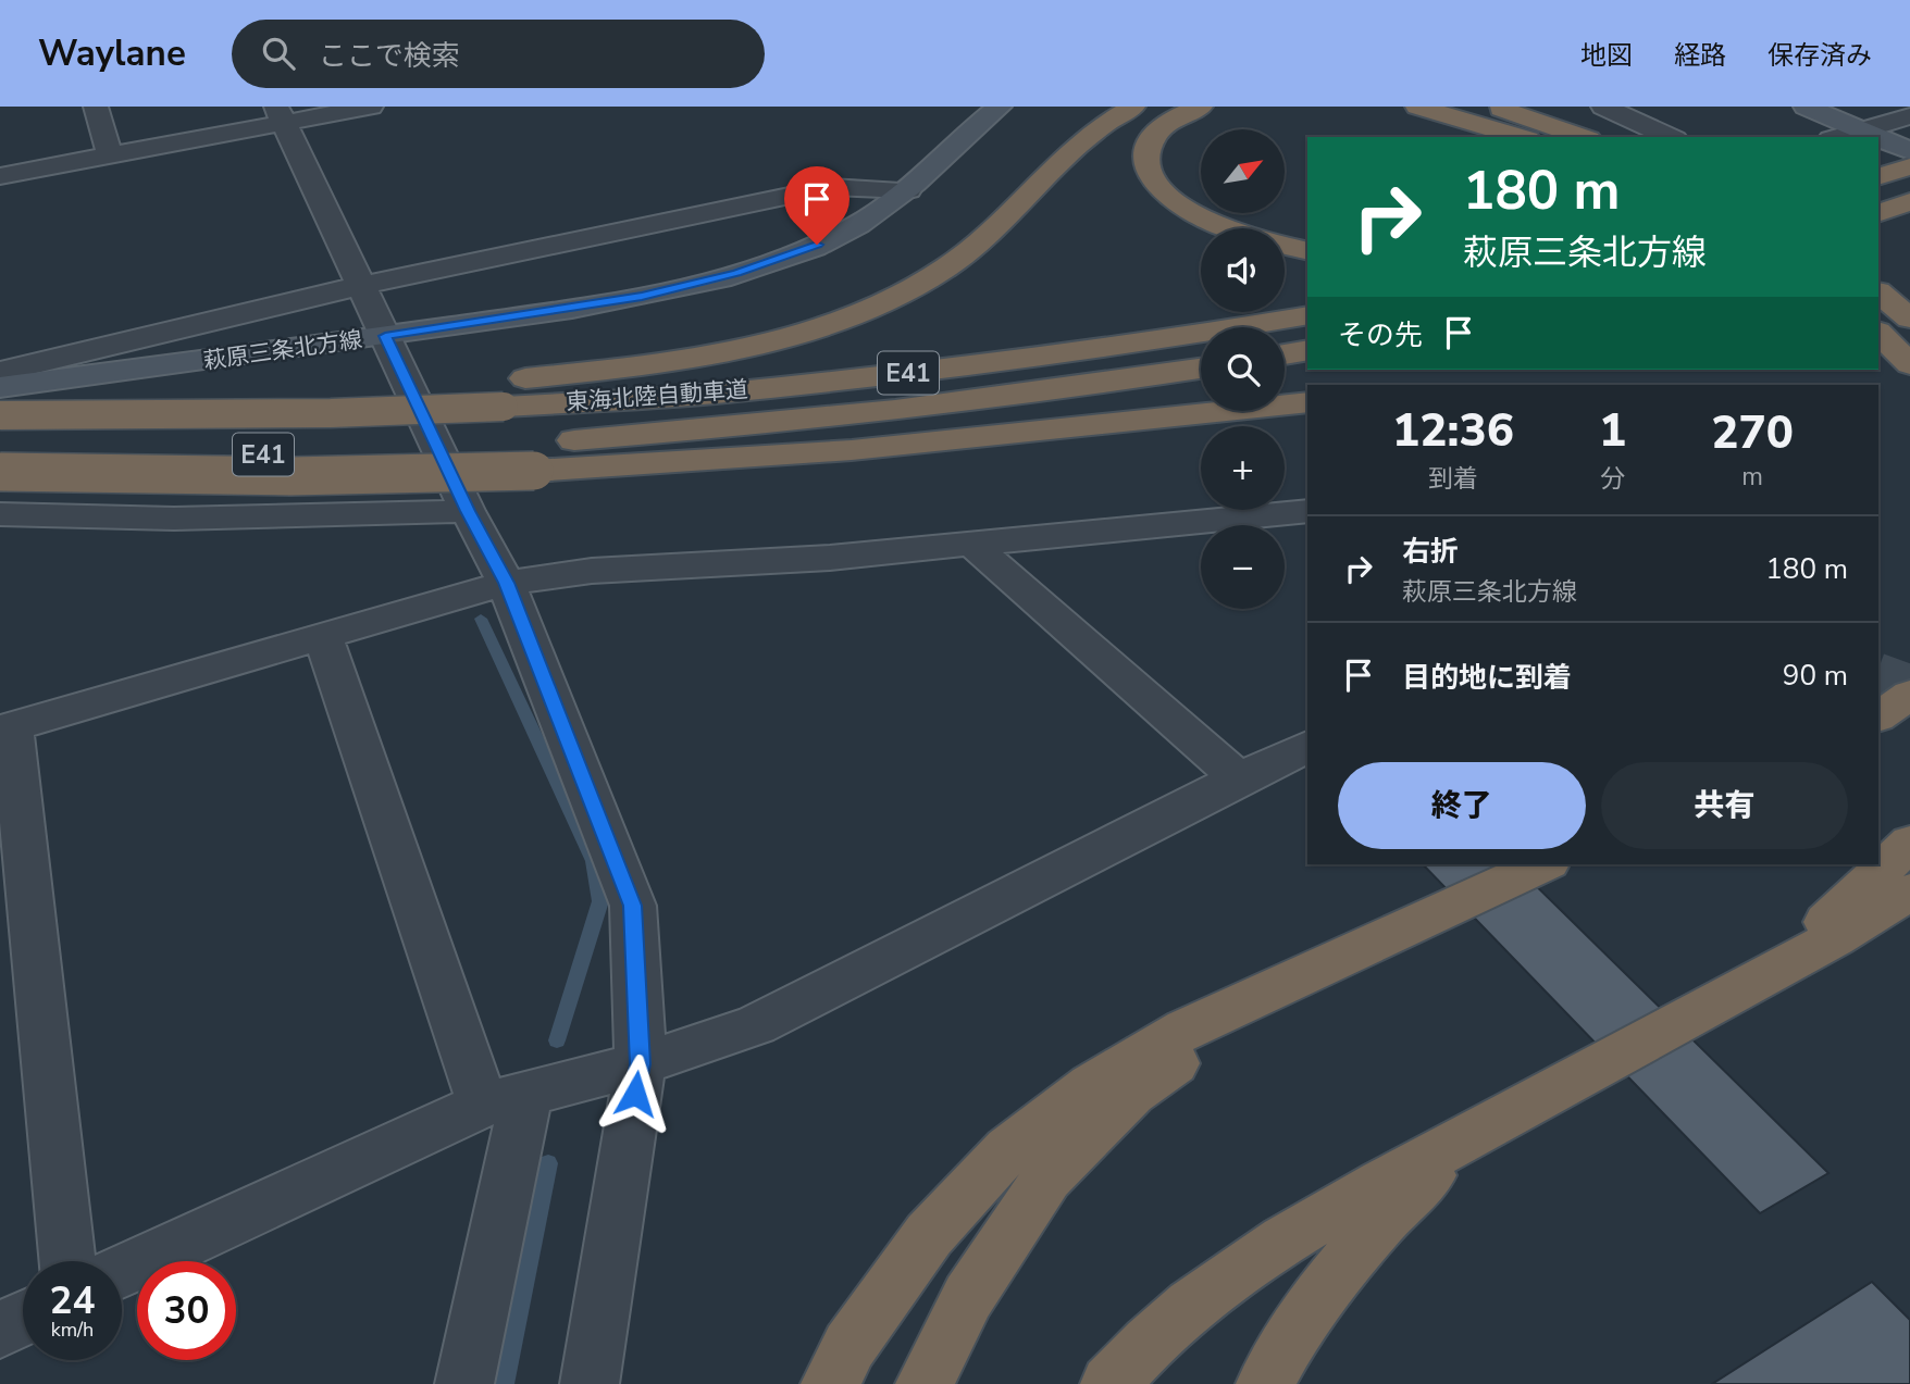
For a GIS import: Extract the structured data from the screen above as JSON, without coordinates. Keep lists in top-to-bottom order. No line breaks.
{"streets":{"highway":["E41","東海北陸自動車道"],"main road":["萩原三条北方線"]},"north":"top right","page":{"header":"Waylane","search":"ここで検索","nav":["地図","経路","保存済み"],"map_buttons":["+","−"],"turn":["180 m","萩原三条北方線"],"then":"その先","eta":["12:36","到着","1","分","270","m"],"list":[{"name":"右折","note":"萩原三条北方線","value":"180 m"},{"name":"目的地に到着","value":"90 m"}],"buttons":["終了","共有"],"speed":"24 km/h","limit":"30"}}
